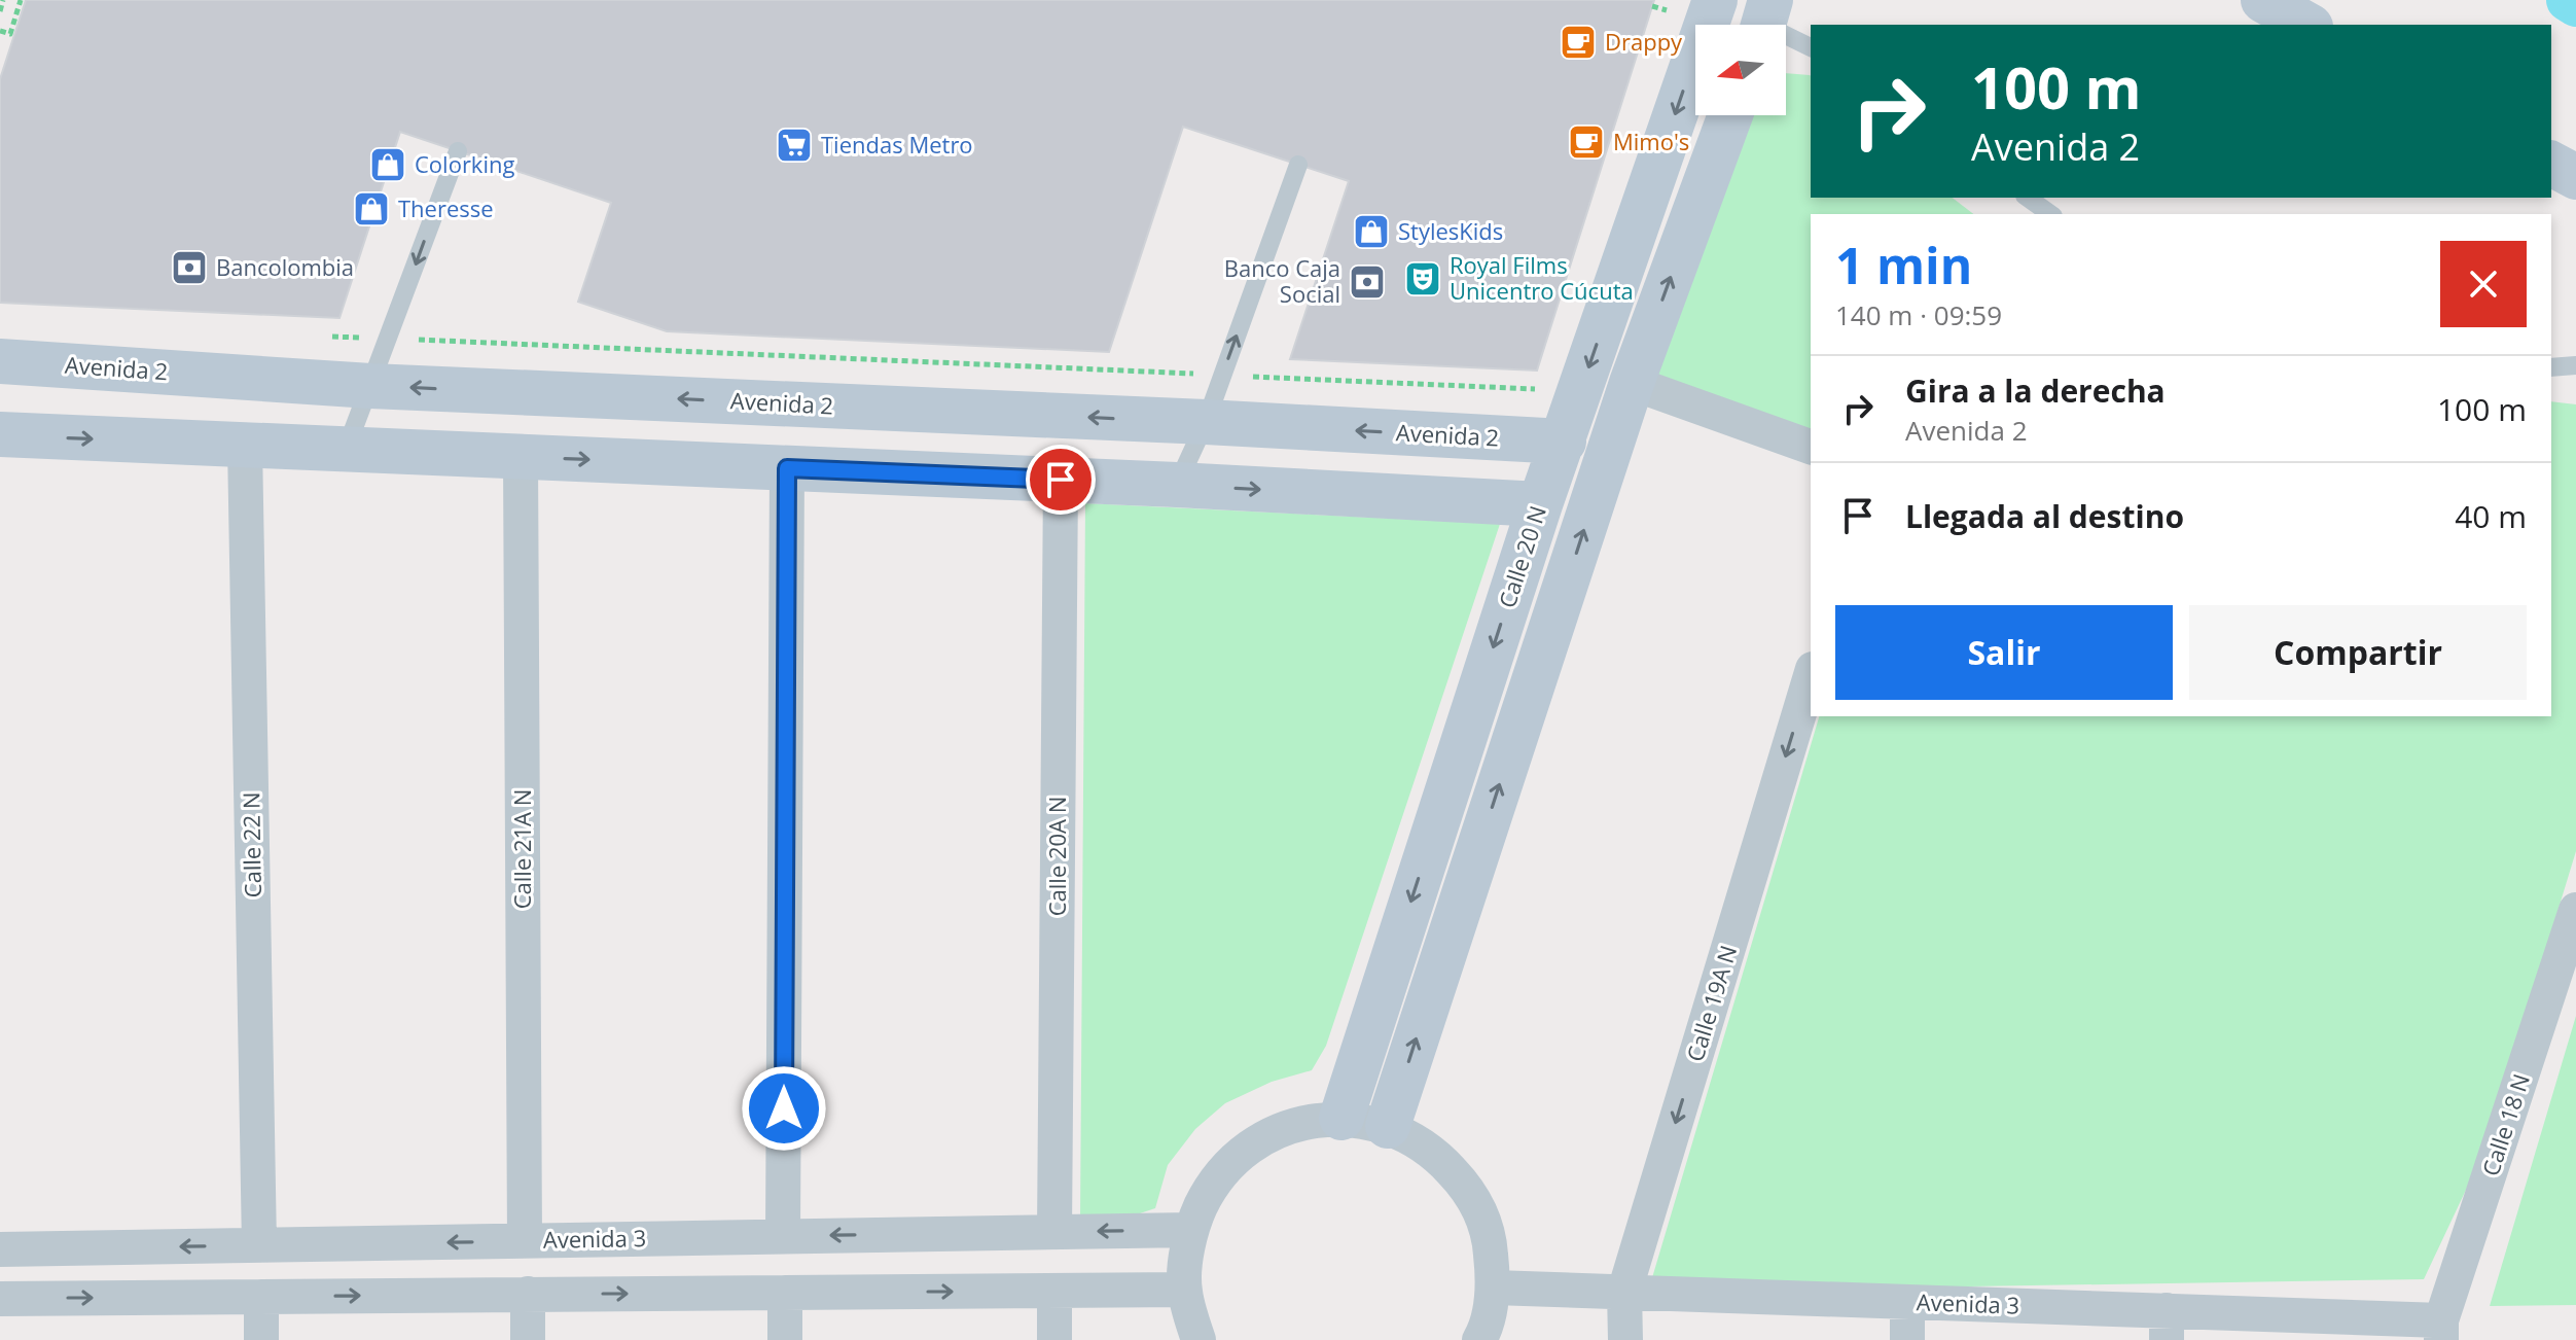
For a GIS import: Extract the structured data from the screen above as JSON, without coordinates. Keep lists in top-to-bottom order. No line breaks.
{"streets":{"street":["Avenida 2","Calle 20 N","Calle 22 N","Calle 21A N","Calle 20A N","Calle 19A N","Calle 18 N","Avenida 3"]},"crossings":[["Avenida 2","Calle 20 N"],["Calle 22 N","Avenida 3"],["Calle 21A N","Avenida 3"],["Calle 20A N","Avenida 3"],["Calle 19A N","Avenida 3"],["Calle 18 N","Avenida 3"]],"places":{"cafe":["Drappy","Mimo's"],"supermarket":["Tiendas Metro"],"shop":["Colorking","Theresse","StylesKids"],"bank":["Bancolombia","Banco Caja Social"],"theatre":["Royal Films Unicentro Cúcuta"]},"north":"left","page":{"turn":["100 m","Avenida 2"],"heading":["1 min","140 m · 09:59"],"list":[{"name":"Gira a la derecha","note":"Avenida 2","value":"100 m"},{"name":"Llegada al destino","value":"40 m"}],"buttons":["Salir","Compartir"]}}
